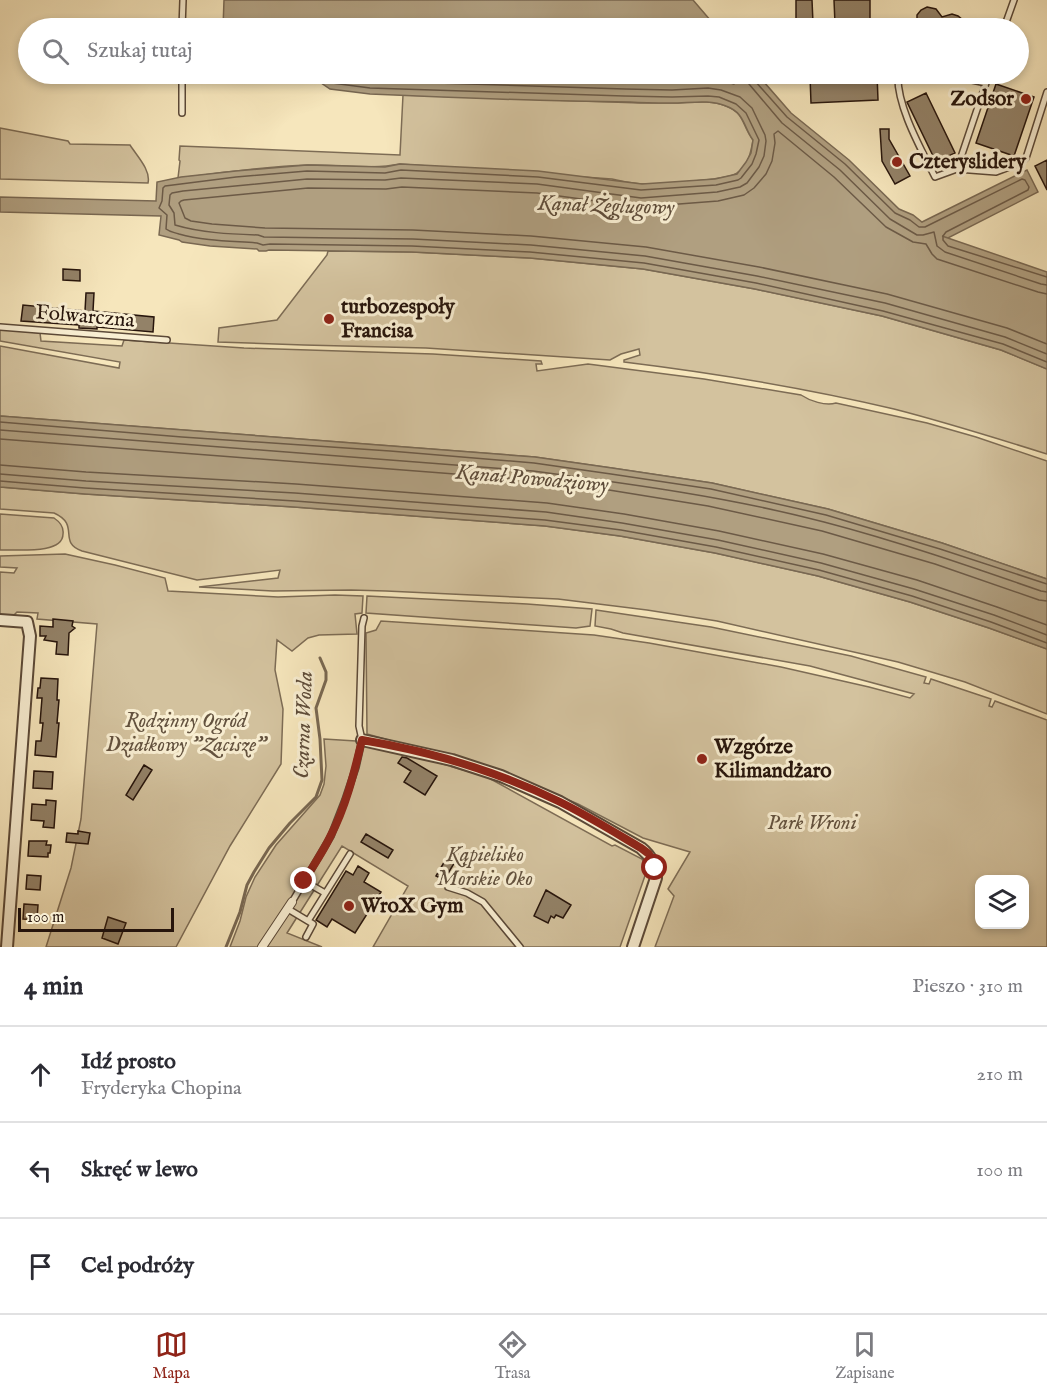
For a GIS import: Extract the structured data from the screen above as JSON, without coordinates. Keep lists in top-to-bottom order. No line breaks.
{"streets":{"lane":["Folwarczna"]},"water":["Kanał Żeglugowy","Kanał Powodziowy","Czarna Woda"],"parks":["Rodzinny Ogród Działkowy \"Zacisze\"","Park Wroni","Kąpielisko Morskie Oko"],"places":["Zodsor","Czteryslidery","turbozespoły Francisa","Wzgórze Kilimandżaro","WroX Gym"],"scale_bar":"100 m","page":{"search":"Szukaj tutaj","scale":"100 m","heading":["4 min","Pieszo · 310 m"],"list":[["Idź prosto","Fryderyka Chopina","210 m"],["Skręć w lewo","100 m"],"Cel podróży"],"nav":["Mapa","Trasa","Zapisane"]}}
